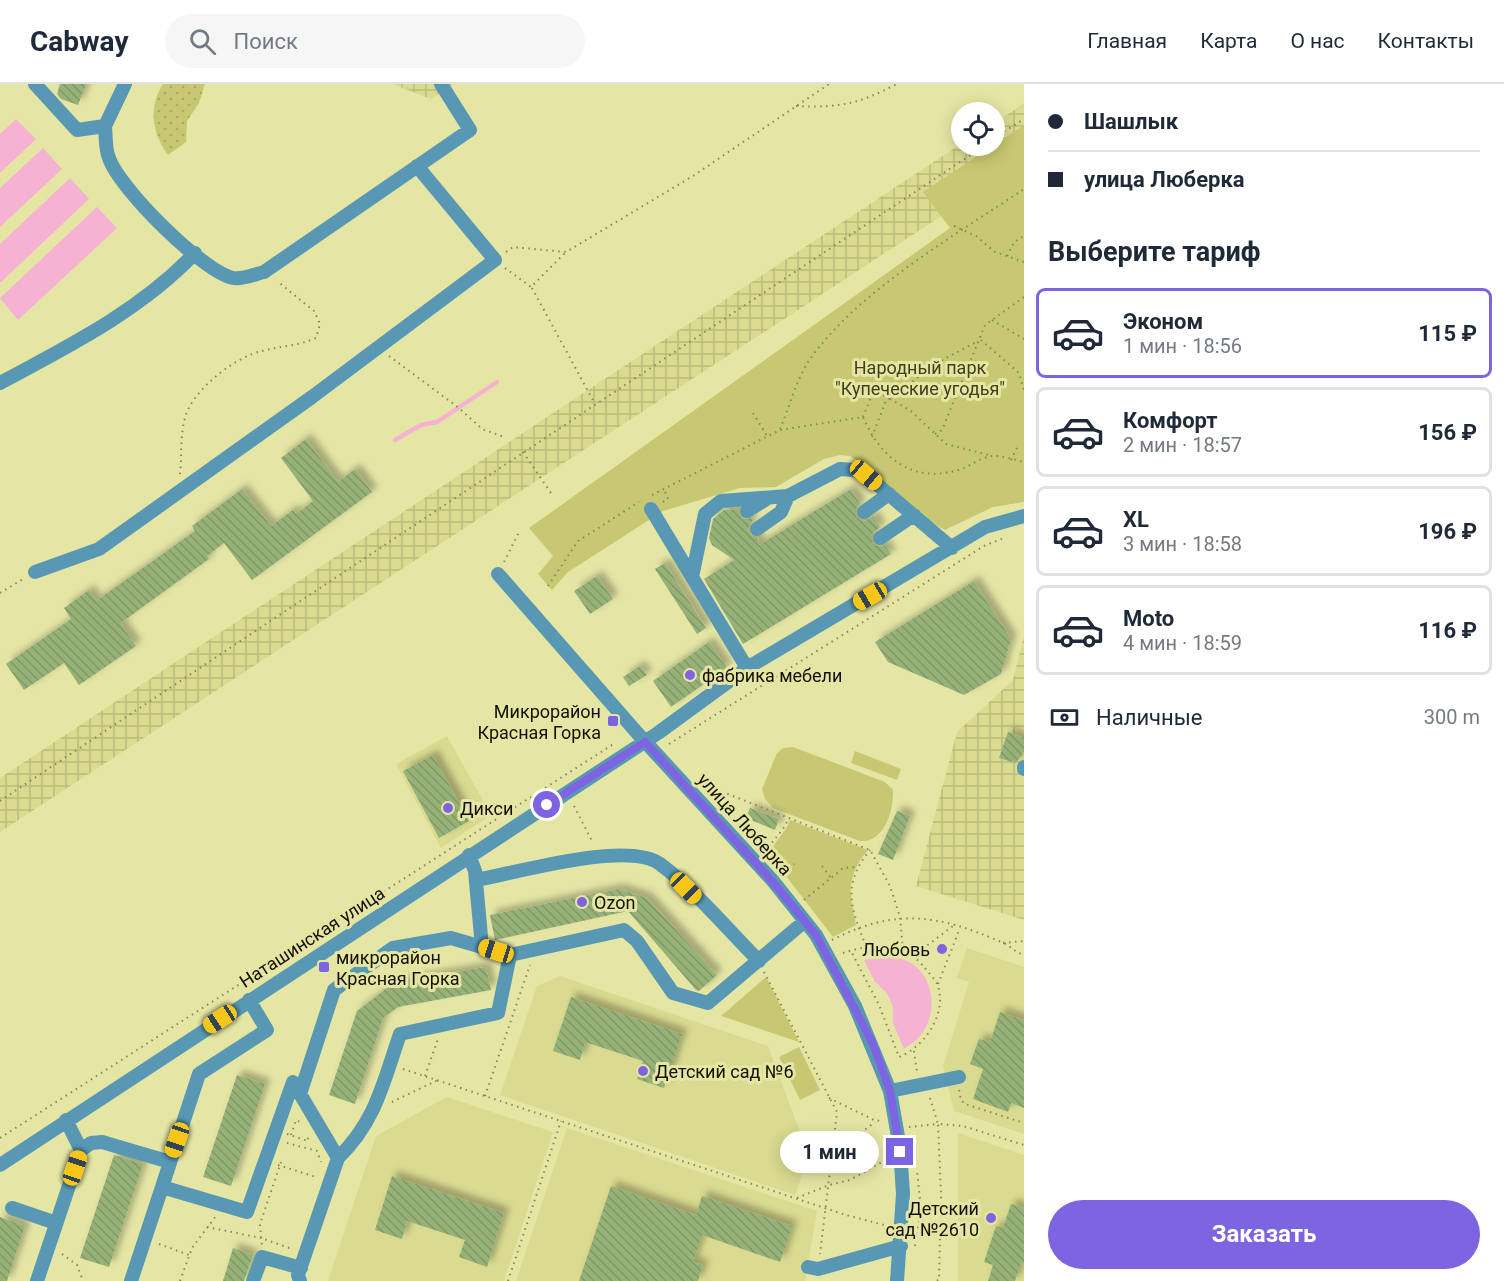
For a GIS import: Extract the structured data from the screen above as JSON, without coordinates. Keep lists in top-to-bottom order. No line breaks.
{"streets":{"street":["улица Люберка","Наташинская улица"]},"crossings":[["улица Люберка","Наташинская улица"]],"parks":["Народный парк \"Купеческие угодья\""],"places":{"other":["фабрика мебели","Дикси","Ozon","Любовь","Детский сад №6","Детский сад №2610"],"transit":["Микрорайон Красная Горка","микрорайон Красная Горка"]},"page":{"header":"Cabway","search":"Поиск","nav":["Главная","Карта","О нас","Контакты"],"banner":["Шашлык","улица Люберка"],"heading":"Выберите тариф","list":[{"name":"Эконом","note":"1 мин · 18:56","value":"115 ₽"},{"name":"Комфорт","note":"2 мин · 18:57","value":"156 ₽"},{"name":"XL","note":"3 мин · 18:58","value":"196 ₽"},{"name":"Moto","note":"4 мин · 18:59","value":"116 ₽"}],"pay":["Наличные","300 m"],"bubble":"1 мин","buttons":"Заказать"}}
